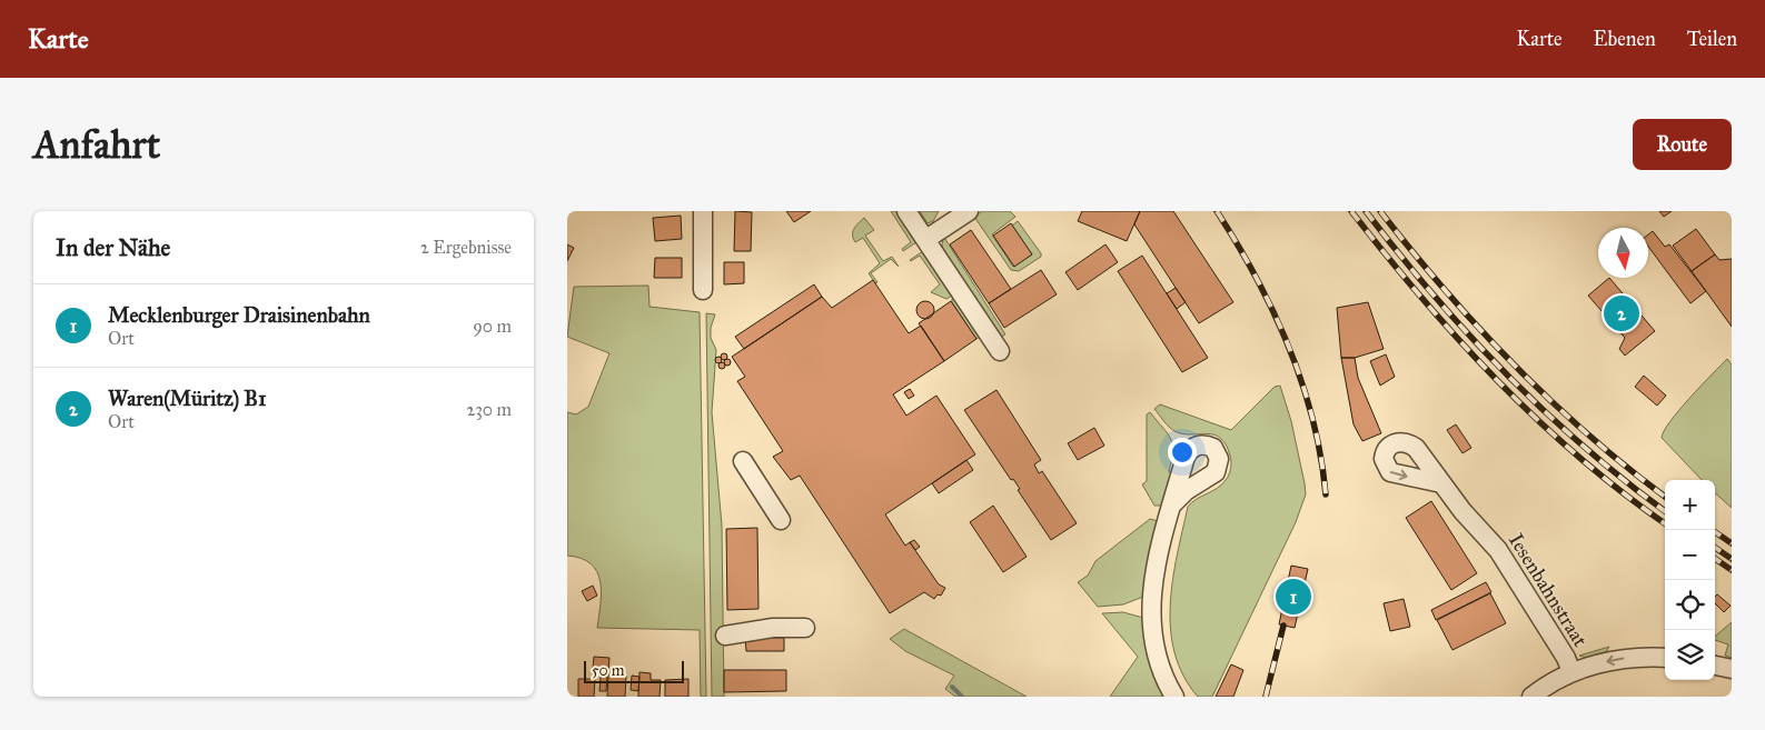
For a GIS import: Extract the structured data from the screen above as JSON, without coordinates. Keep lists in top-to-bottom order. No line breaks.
{"streets":{"street":["Iesenbahnstraat"]},"scale_bar":"50 m","north":"bottom","page":{"header":"Karte","nav":["Karte","Ebenen","Teilen"],"buttons":"Route","title":"Anfahrt","heading":["In der Nähe","2 Ergebnisse"],"list":[{"mark":"1","name":"Mecklenburger Draisinenbahn","note":"Ort","value":"90 m"},{"mark":"2","name":"Waren(Müritz) B1","note":"Ort","value":"230 m"}],"pins":["2","1"],"map_buttons":["+","−"],"scale":"50 m"}}
